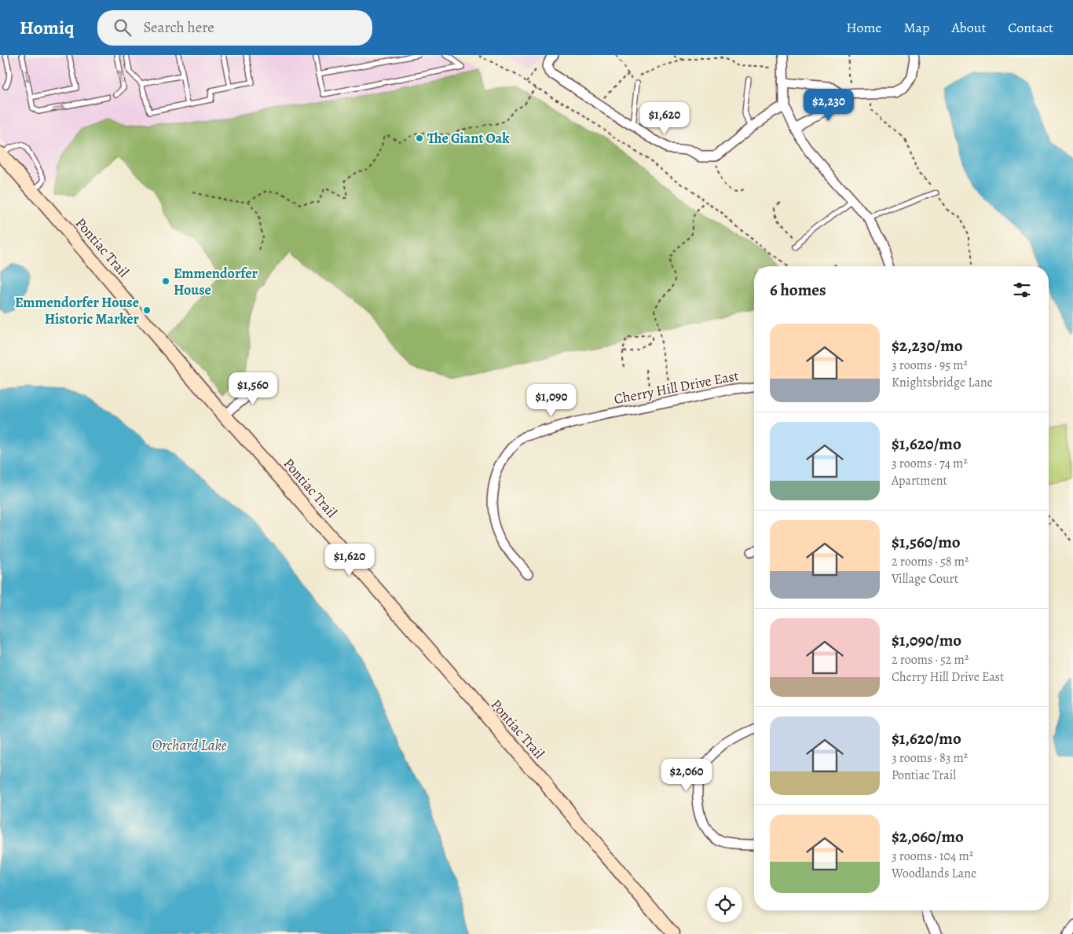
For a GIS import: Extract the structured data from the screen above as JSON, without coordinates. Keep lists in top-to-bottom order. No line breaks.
{"streets":{"main road":["Pontiac Trail"],"street":["Cherry Hill Drive East"]},"water":["Orchard Lake"],"places":["The Giant Oak","Emmendorfer House","Emmendorfer House Historic Marker"],"page":{"header":"Homiq","search":"Search here","nav":["Home","Map","About","Contact"],"price":["$2,230","$1,620","$1,560","$1,090","$1,620","$2,060"],"heading":"6 homes","list":[{"name":"$2,230/mo","note":"3 rooms · 95 m² · Knightsbridge Lane"},{"name":"$1,620/mo","note":"3 rooms · 74 m² · Apartment"},{"name":"$1,560/mo","note":"2 rooms · 58 m² · Village Court"},{"name":"$1,090/mo","note":"2 rooms · 52 m² · Cherry Hill Drive East"},{"name":"$1,620/mo","note":"3 rooms · 83 m² · Pontiac Trail"},{"name":"$2,060/mo","note":"3 rooms · 104 m² · Woodlands Lane"}]}}
